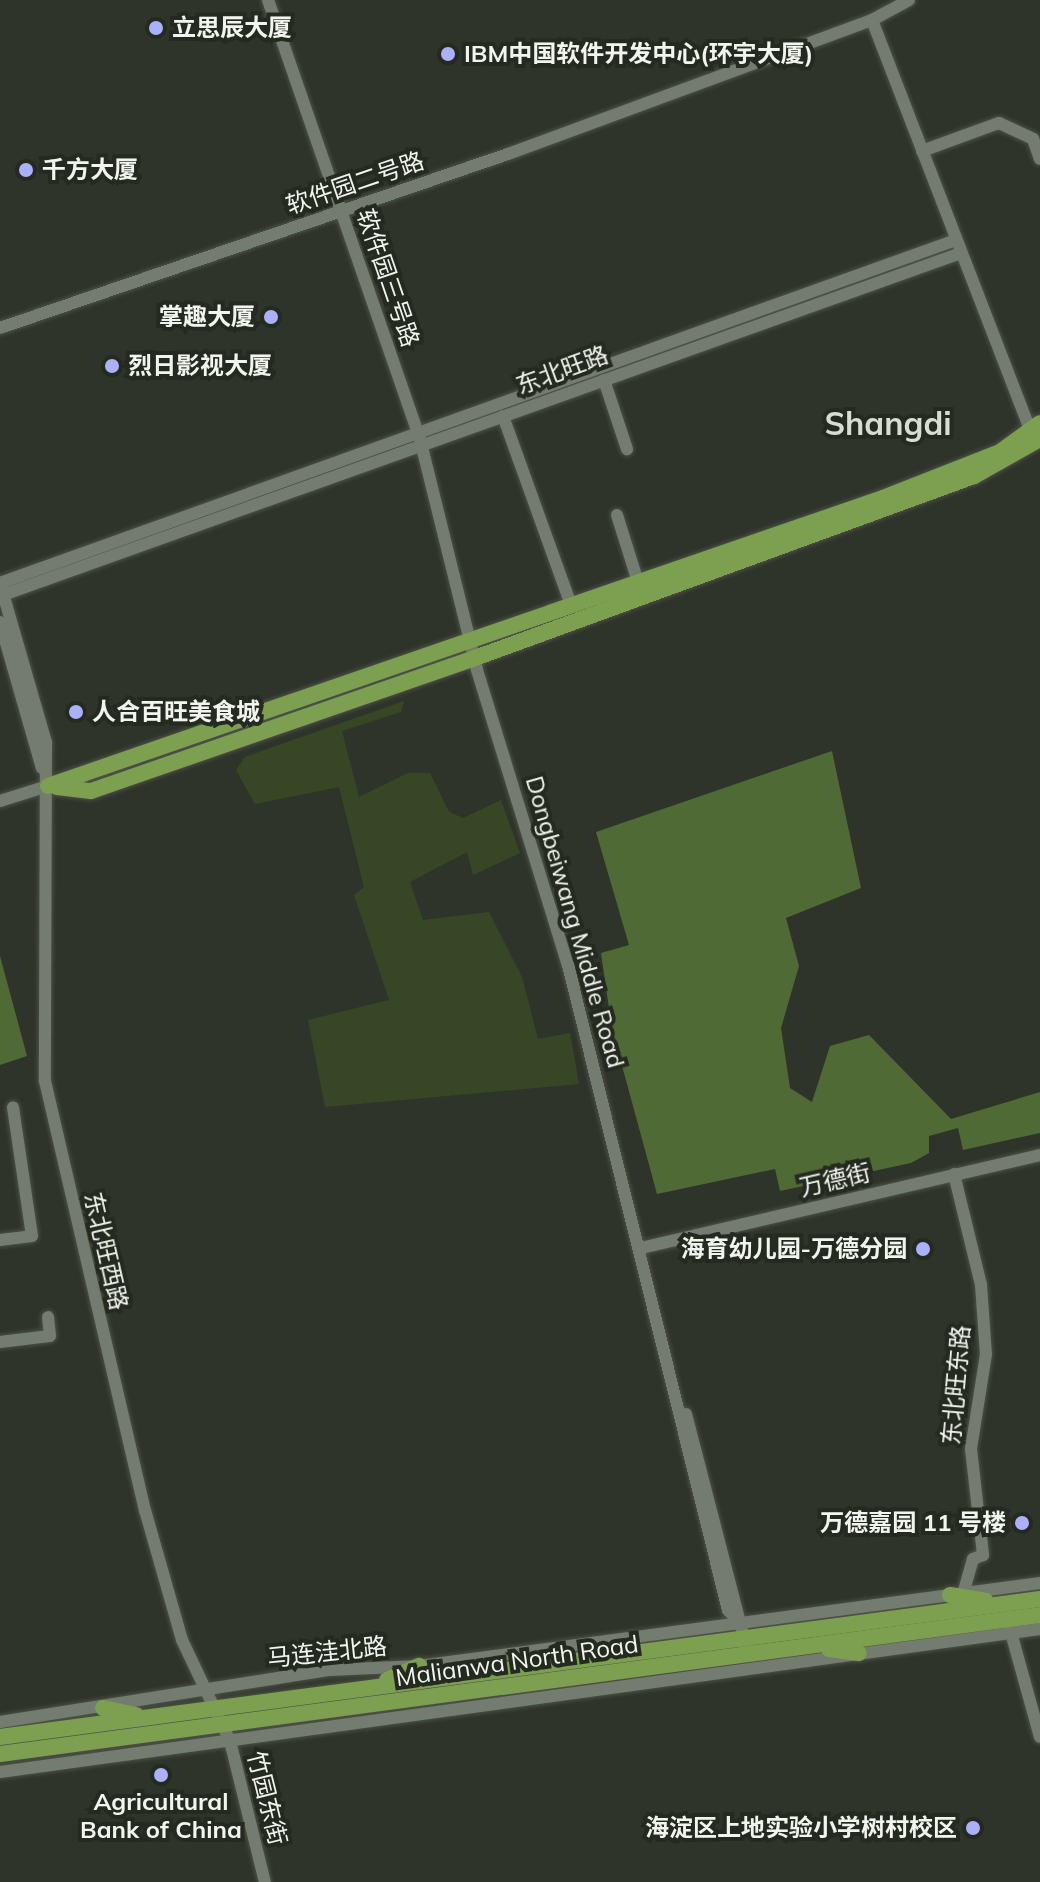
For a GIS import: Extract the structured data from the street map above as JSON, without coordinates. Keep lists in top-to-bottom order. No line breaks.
{"streets":{"main road":["Malianwa North Road"],"street":["软件园二号路","软件园三号路","东北旺路","Dongbeiwang Middle Road","万德街","东北旺西路","东北旺东路","马连洼北路","竹园东街"]},"crossings":[["软件园二号路","软件园三号路"],["软件园三号路","东北旺路"],["软件园三号路","Dongbeiwang Middle Road"],["东北旺路","Dongbeiwang Middle Road"],["东北旺路","东北旺西路"],["Dongbeiwang Middle Road","万德街"],["Dongbeiwang Middle Road","马连洼北路"],["Dongbeiwang Middle Road","Malianwa North Road"],["万德街","东北旺东路"],["东北旺西路","马连洼北路"],["东北旺西路","Malianwa North Road"],["东北旺西路","竹园东街"],["东北旺东路","马连洼北路"],["马连洼北路","Malianwa North Road"],["Malianwa North Road","竹园东街"]],"districts":["Shangdi"],"places":["立思辰大厦","IBM中国软件开发中心(环宇大厦)","千方大厦","掌趣大厦","烈日影视大厦","人合百旺美食城","海育幼儿园-万德分园","万德嘉园 11 号楼","Agricultural Bank of China","海淀区上地实验小学树村校区"]}
